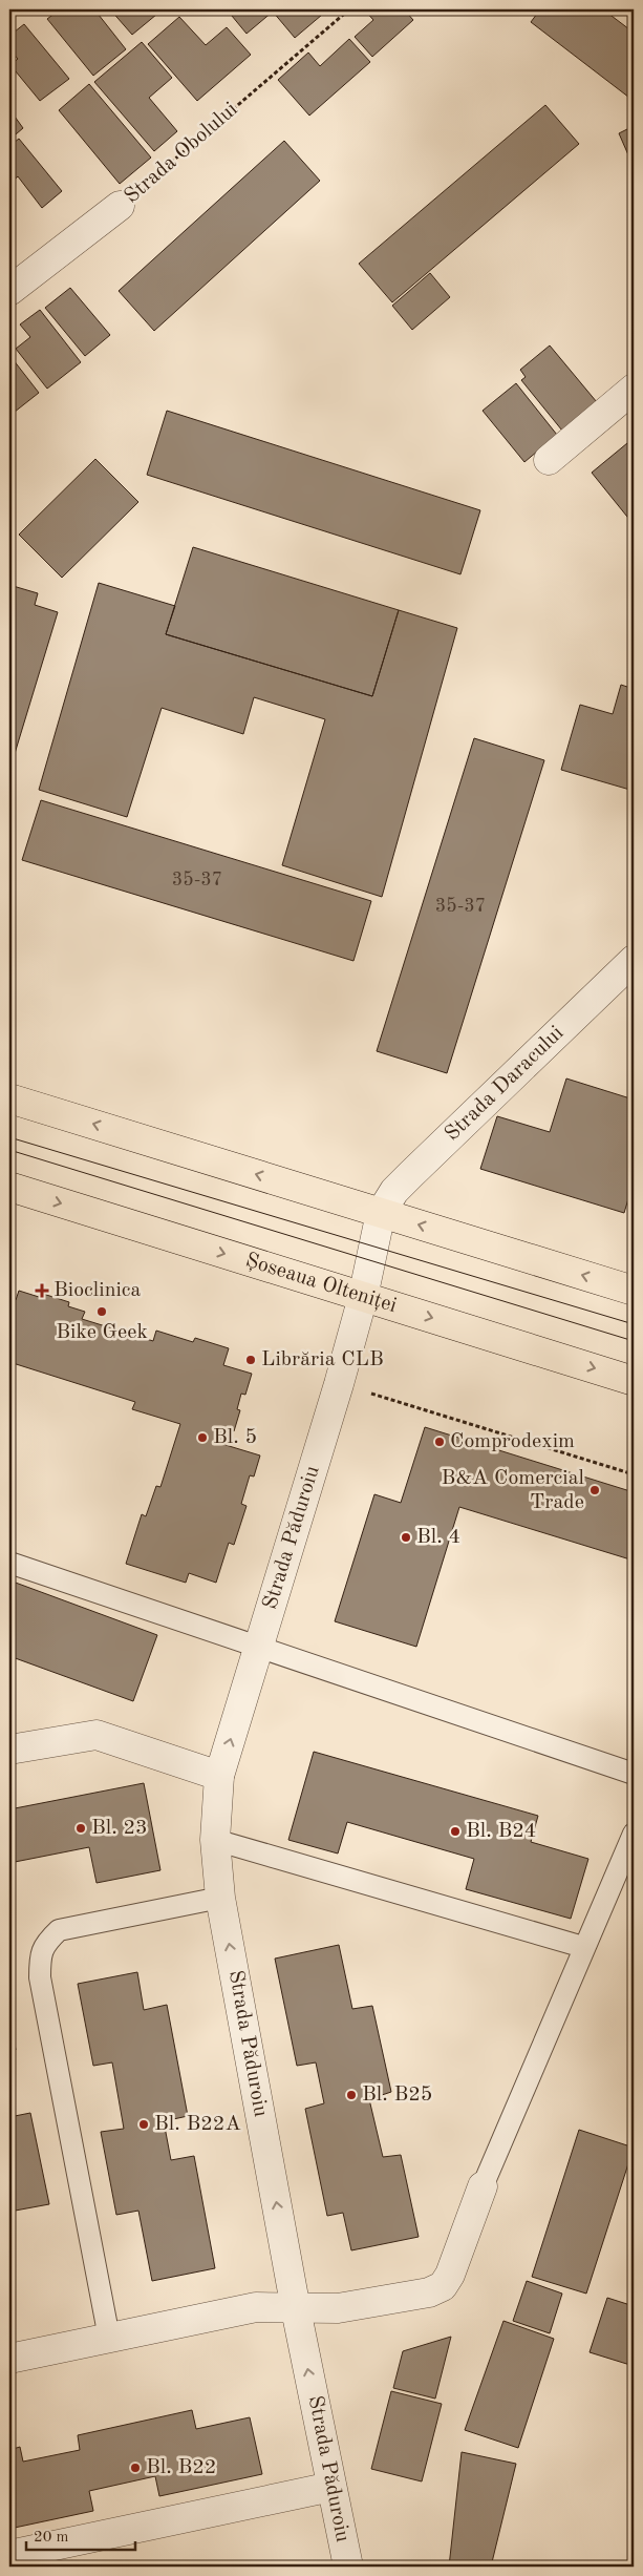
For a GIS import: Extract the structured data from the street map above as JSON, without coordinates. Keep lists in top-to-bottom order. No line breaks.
{"streets":{"main road":["Șoseaua Olteniței"],"street":["Strada Obolului","Strada Daracului","Strada Păduroiu"]},"crossings":[["Strada Daracului","Șoseaua Olteniței"],["Strada Daracului","Strada Păduroiu"],["Șoseaua Olteniței","Strada Păduroiu"]],"one_way":["Strada Păduroiu"],"places":{"health":["Bioclinica"],"other":["Bike Geek","Librăria CLB","Bl. 5","Comprodexim","B&A Comercial Trade","Bl. 4","Bl. 23","Bl. B24","Bl. B25","Bl. B22A","Bl. B22"]},"house_numbers":["35-37","35-37"],"scale_bar":"20 m"}
